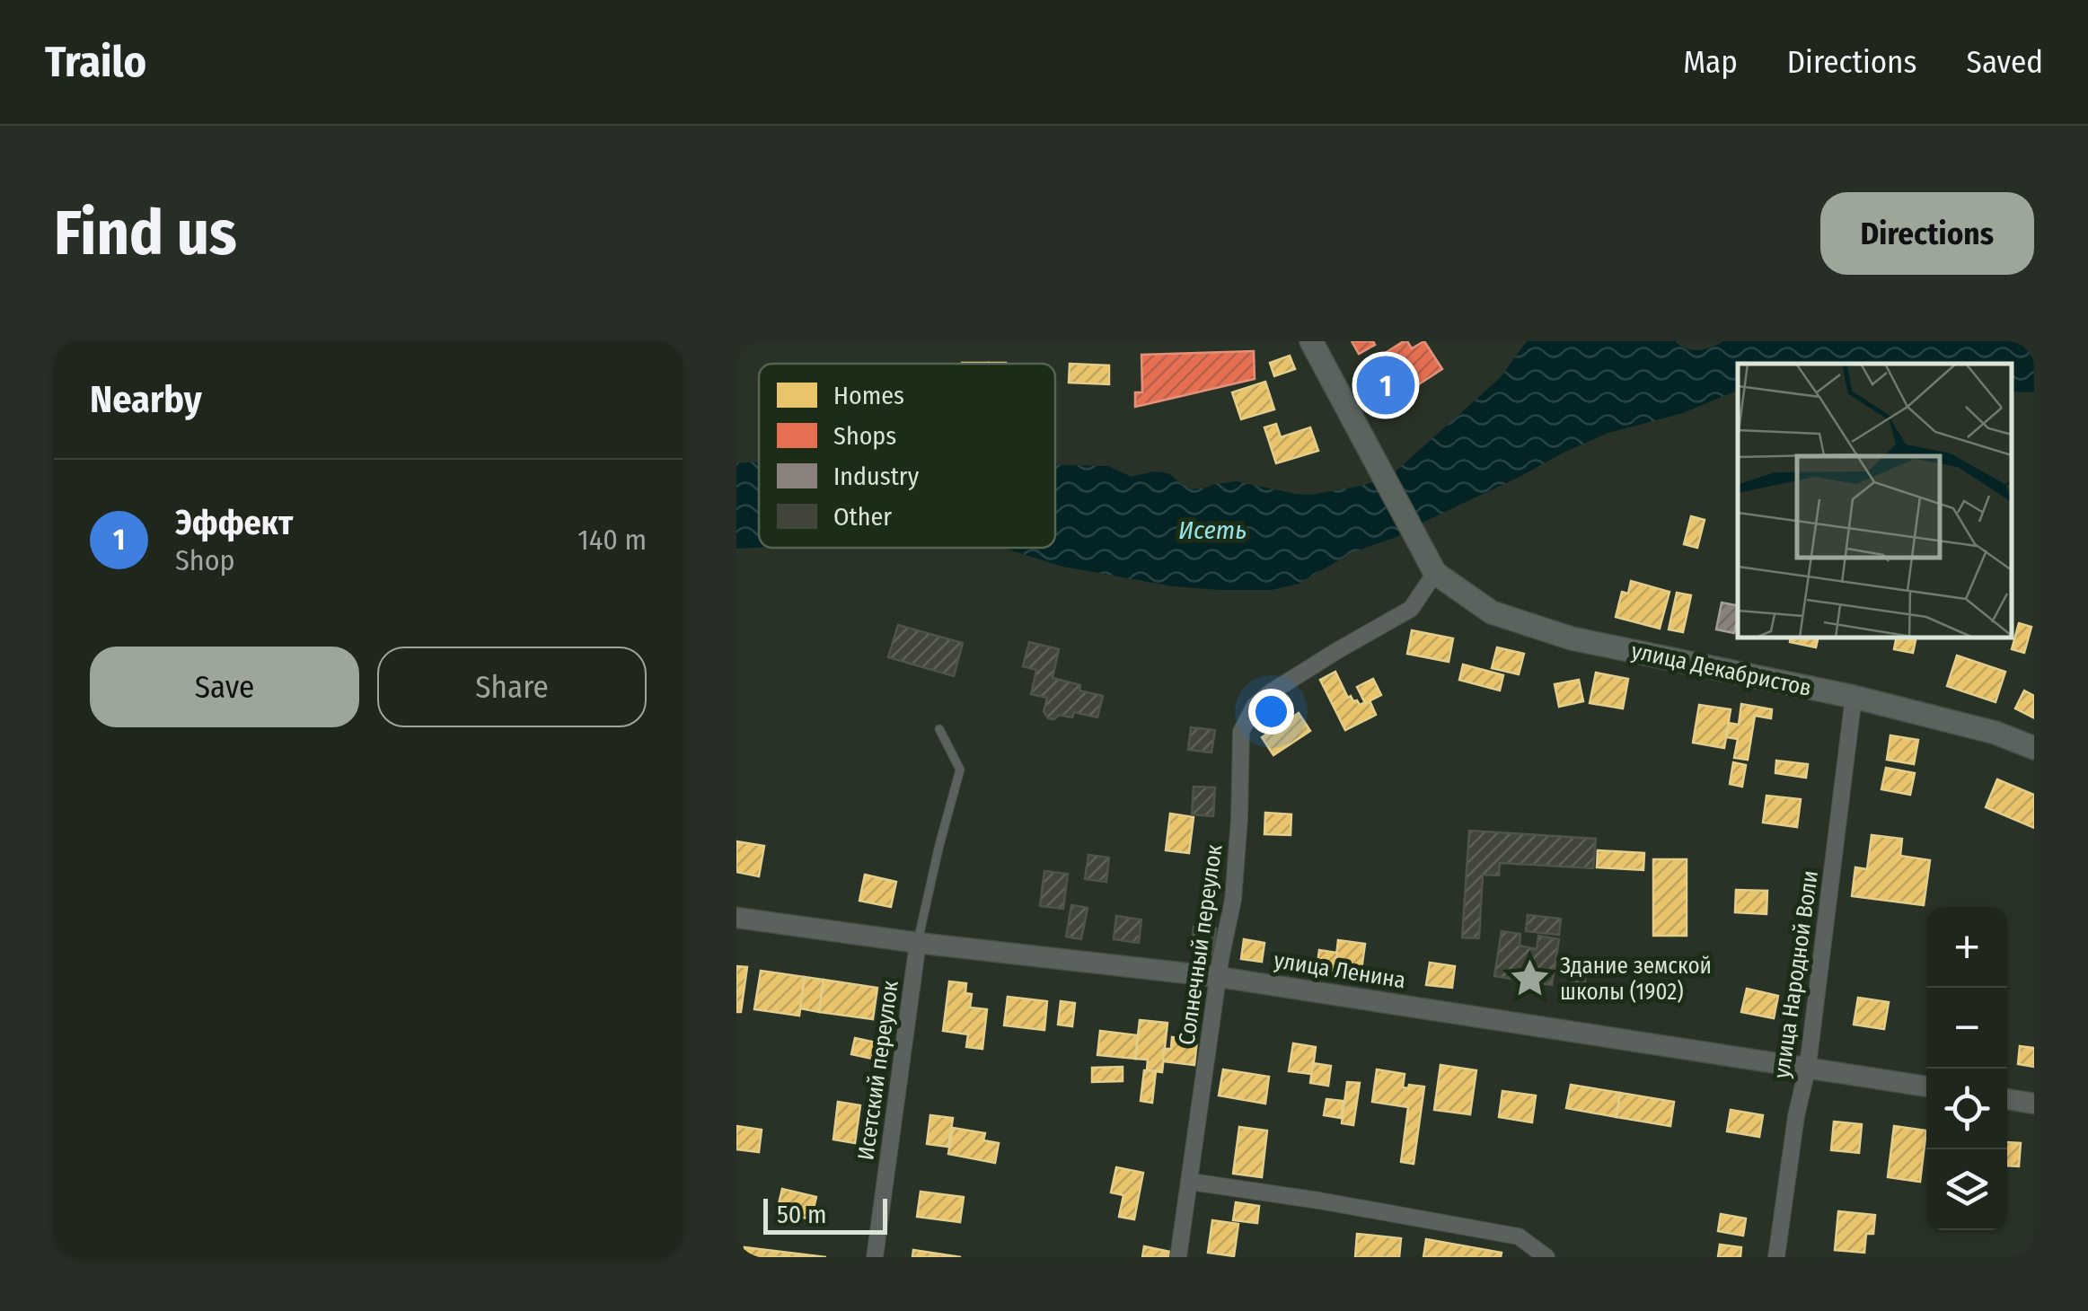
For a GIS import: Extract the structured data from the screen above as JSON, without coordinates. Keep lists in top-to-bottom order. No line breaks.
{"streets":{"main road":["улица Декабристов"],"street":["Солнечный переулок","улица Ленина","улица Народной Воли","Исетский переулок"]},"crossings":[["улица Декабристов","Солнечный переулок"],["улица Декабристов","улица Народной Воли"],["Солнечный переулок","улица Ленина"],["улица Ленина","улица Народной Воли"],["улица Ленина","Исетский переулок"]],"water":["Исеть"],"places":{"place":["Здание земской школы (1902)"]},"legend":["Homes","Shops","Industry","Other"],"scale_bar":"50 m","page":{"header":"Trailo","nav":["Map","Directions","Saved"],"buttons":["Directions",["Save","Share"]],"title":"Find us","heading":"Nearby","pins":"1","list":[{"mark":"1","name":"Эффект","note":"Shop","value":"140 m"}],"map_buttons":["+","−"],"scale":"50 m"}}
